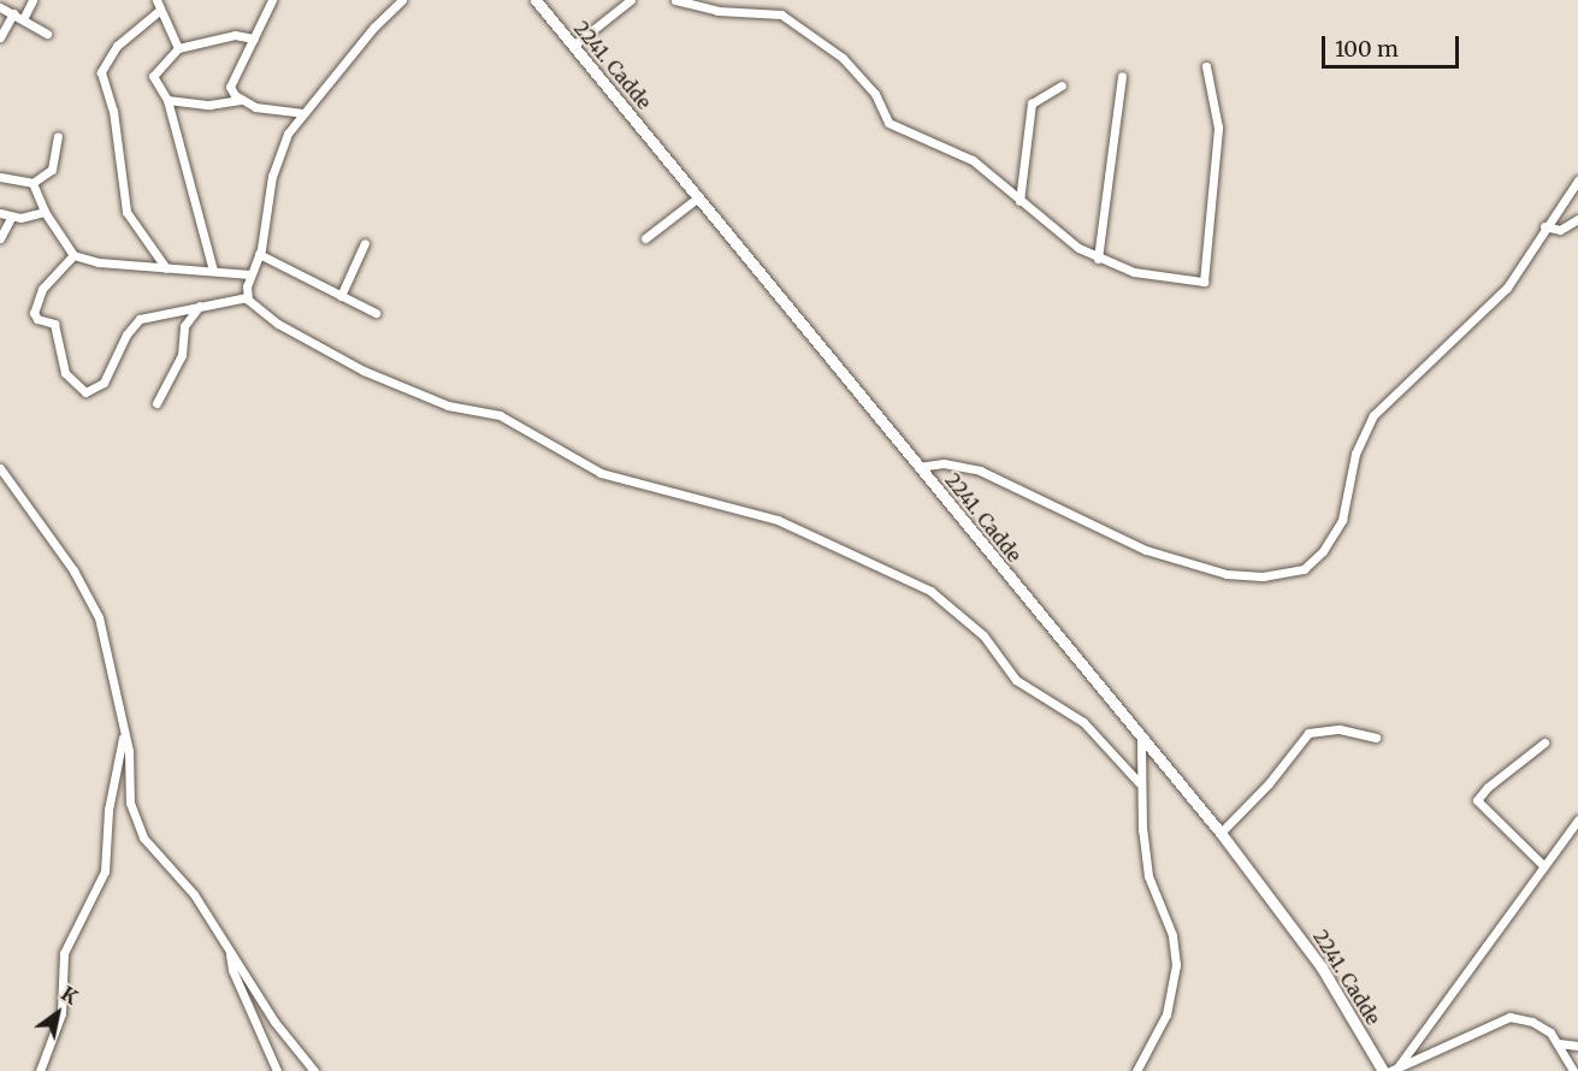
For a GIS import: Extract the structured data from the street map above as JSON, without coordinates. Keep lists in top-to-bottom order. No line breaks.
{"streets":{"street":["2241. Cadde"]},"scale_bar":"100 m","north":"top right"}
